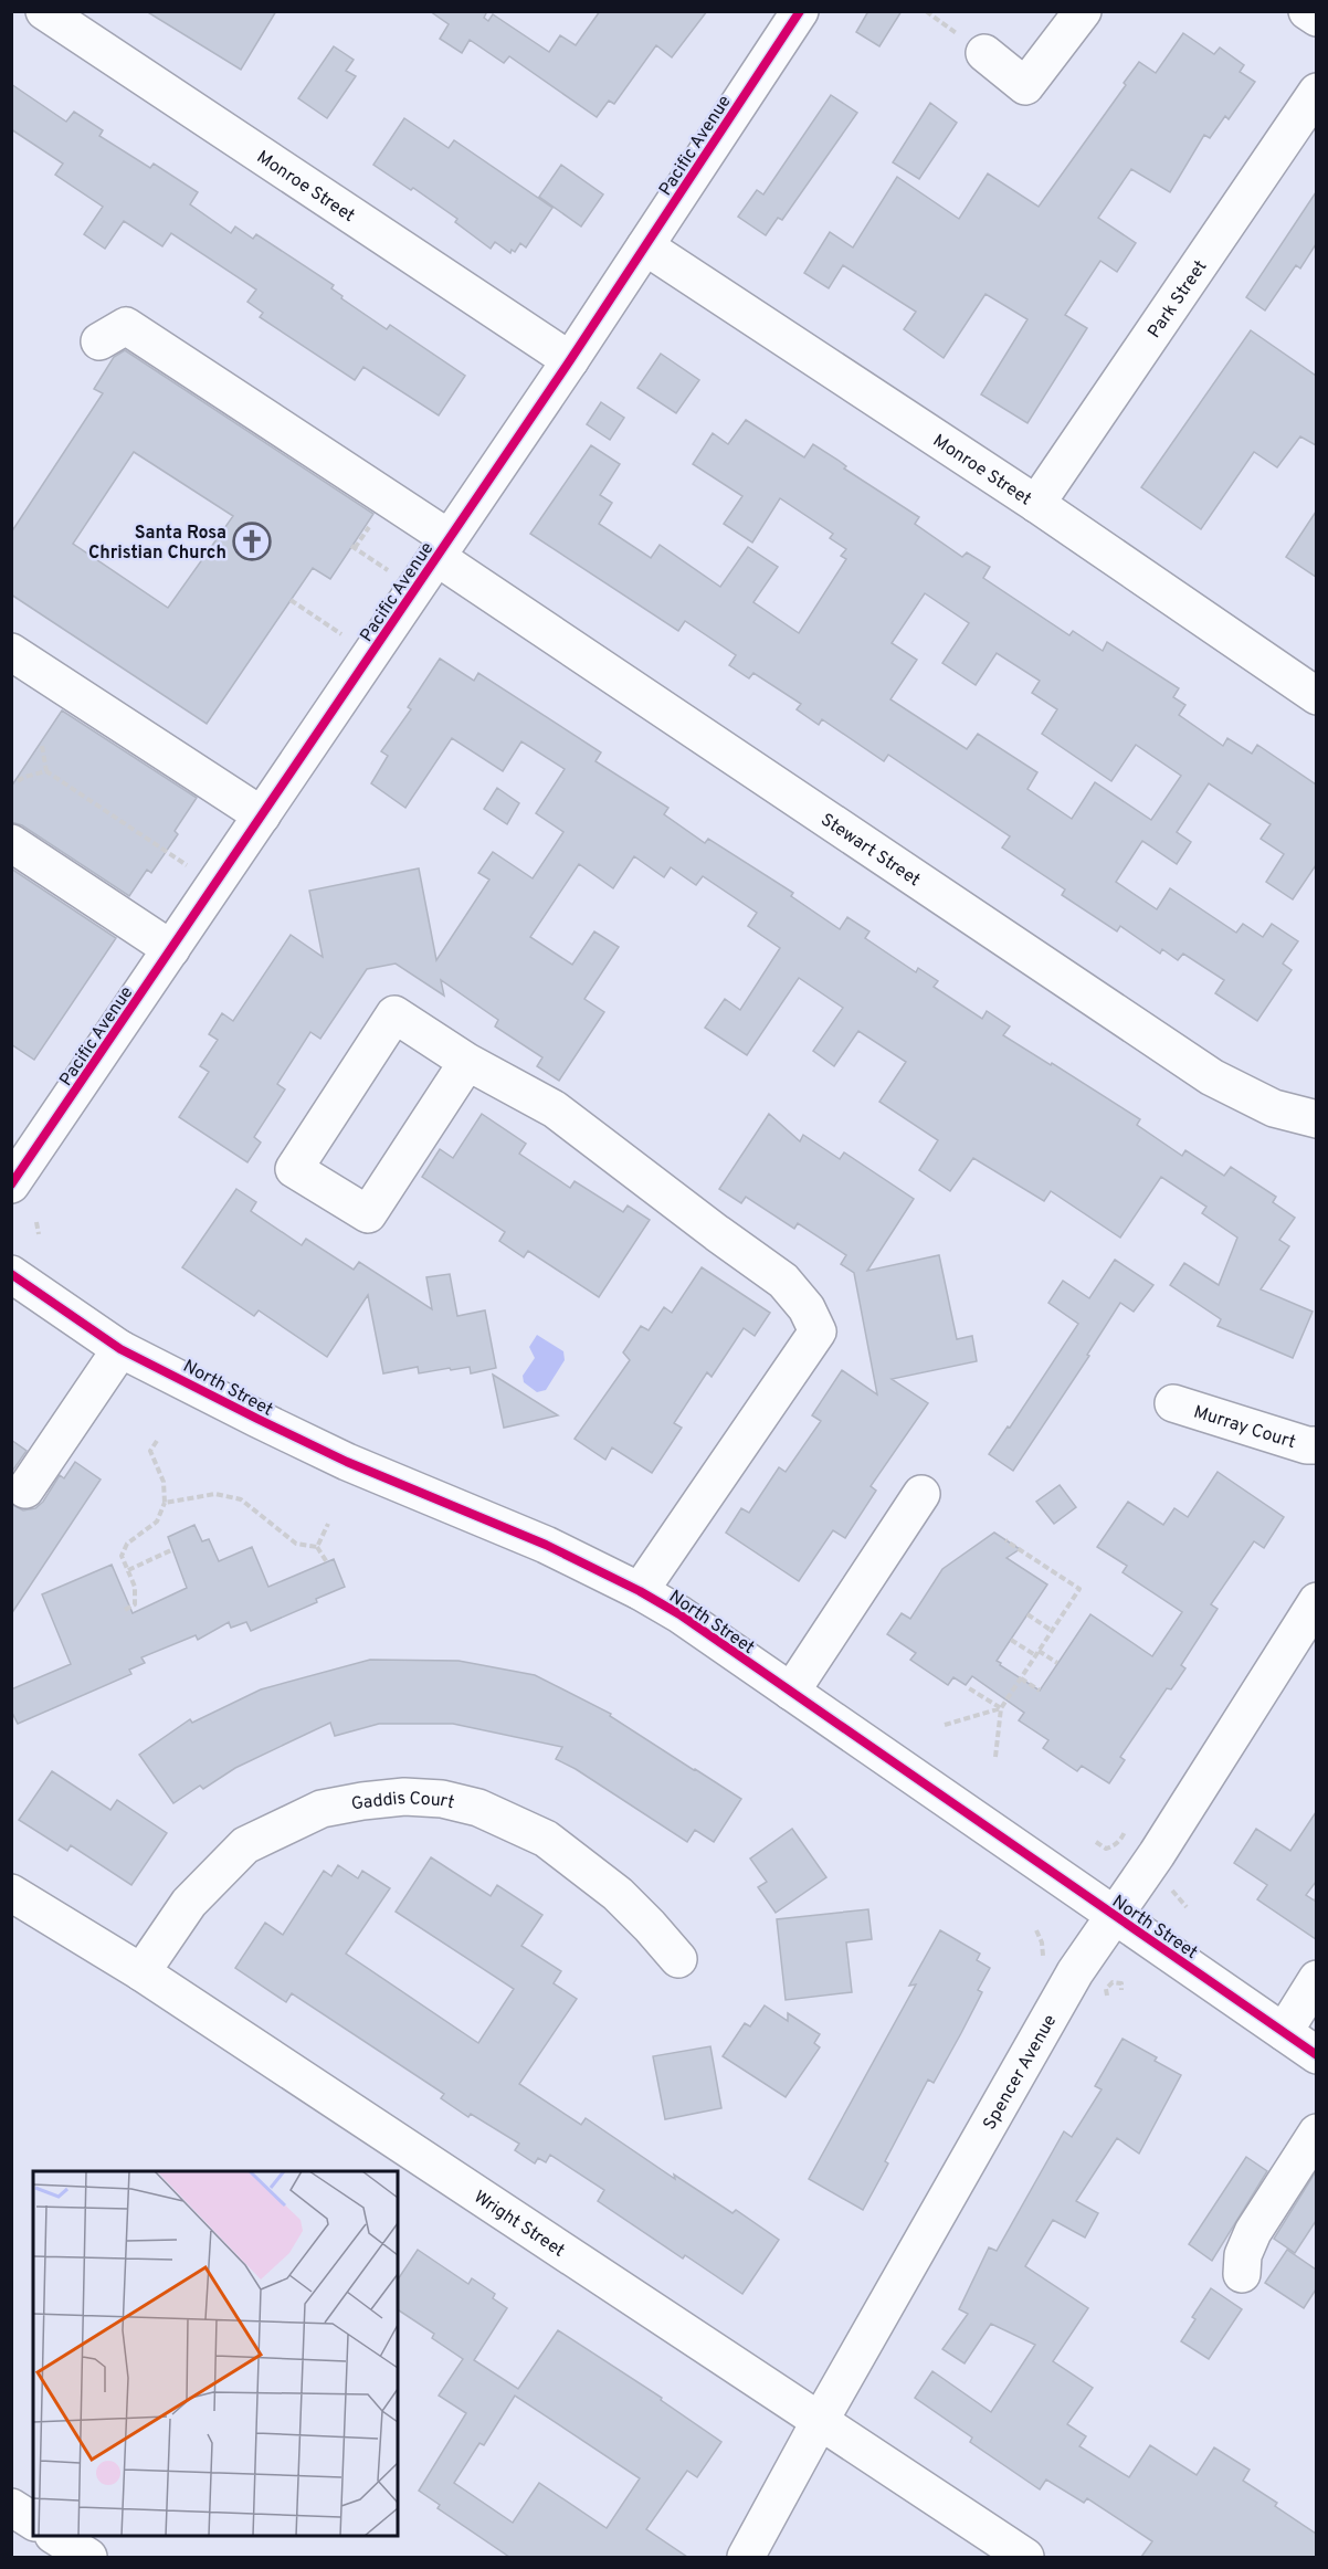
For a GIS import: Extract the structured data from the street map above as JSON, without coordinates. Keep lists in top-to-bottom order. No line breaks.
{"streets":{"street":["Pacific Avenue","Monroe Street","Park Street","Stewart Street","North Street","Murray Court","Gaddis Court","Spencer Avenue","Wright Street"]},"crossings":[["Pacific Avenue","Monroe Street"],["Pacific Avenue","Stewart Street"],["Monroe Street","Park Street"],["North Street","Spencer Avenue"],["Gaddis Court","Wright Street"],["Spencer Avenue","Wright Street"]],"places":{"church":["Santa Rosa Christian Church"]}}
